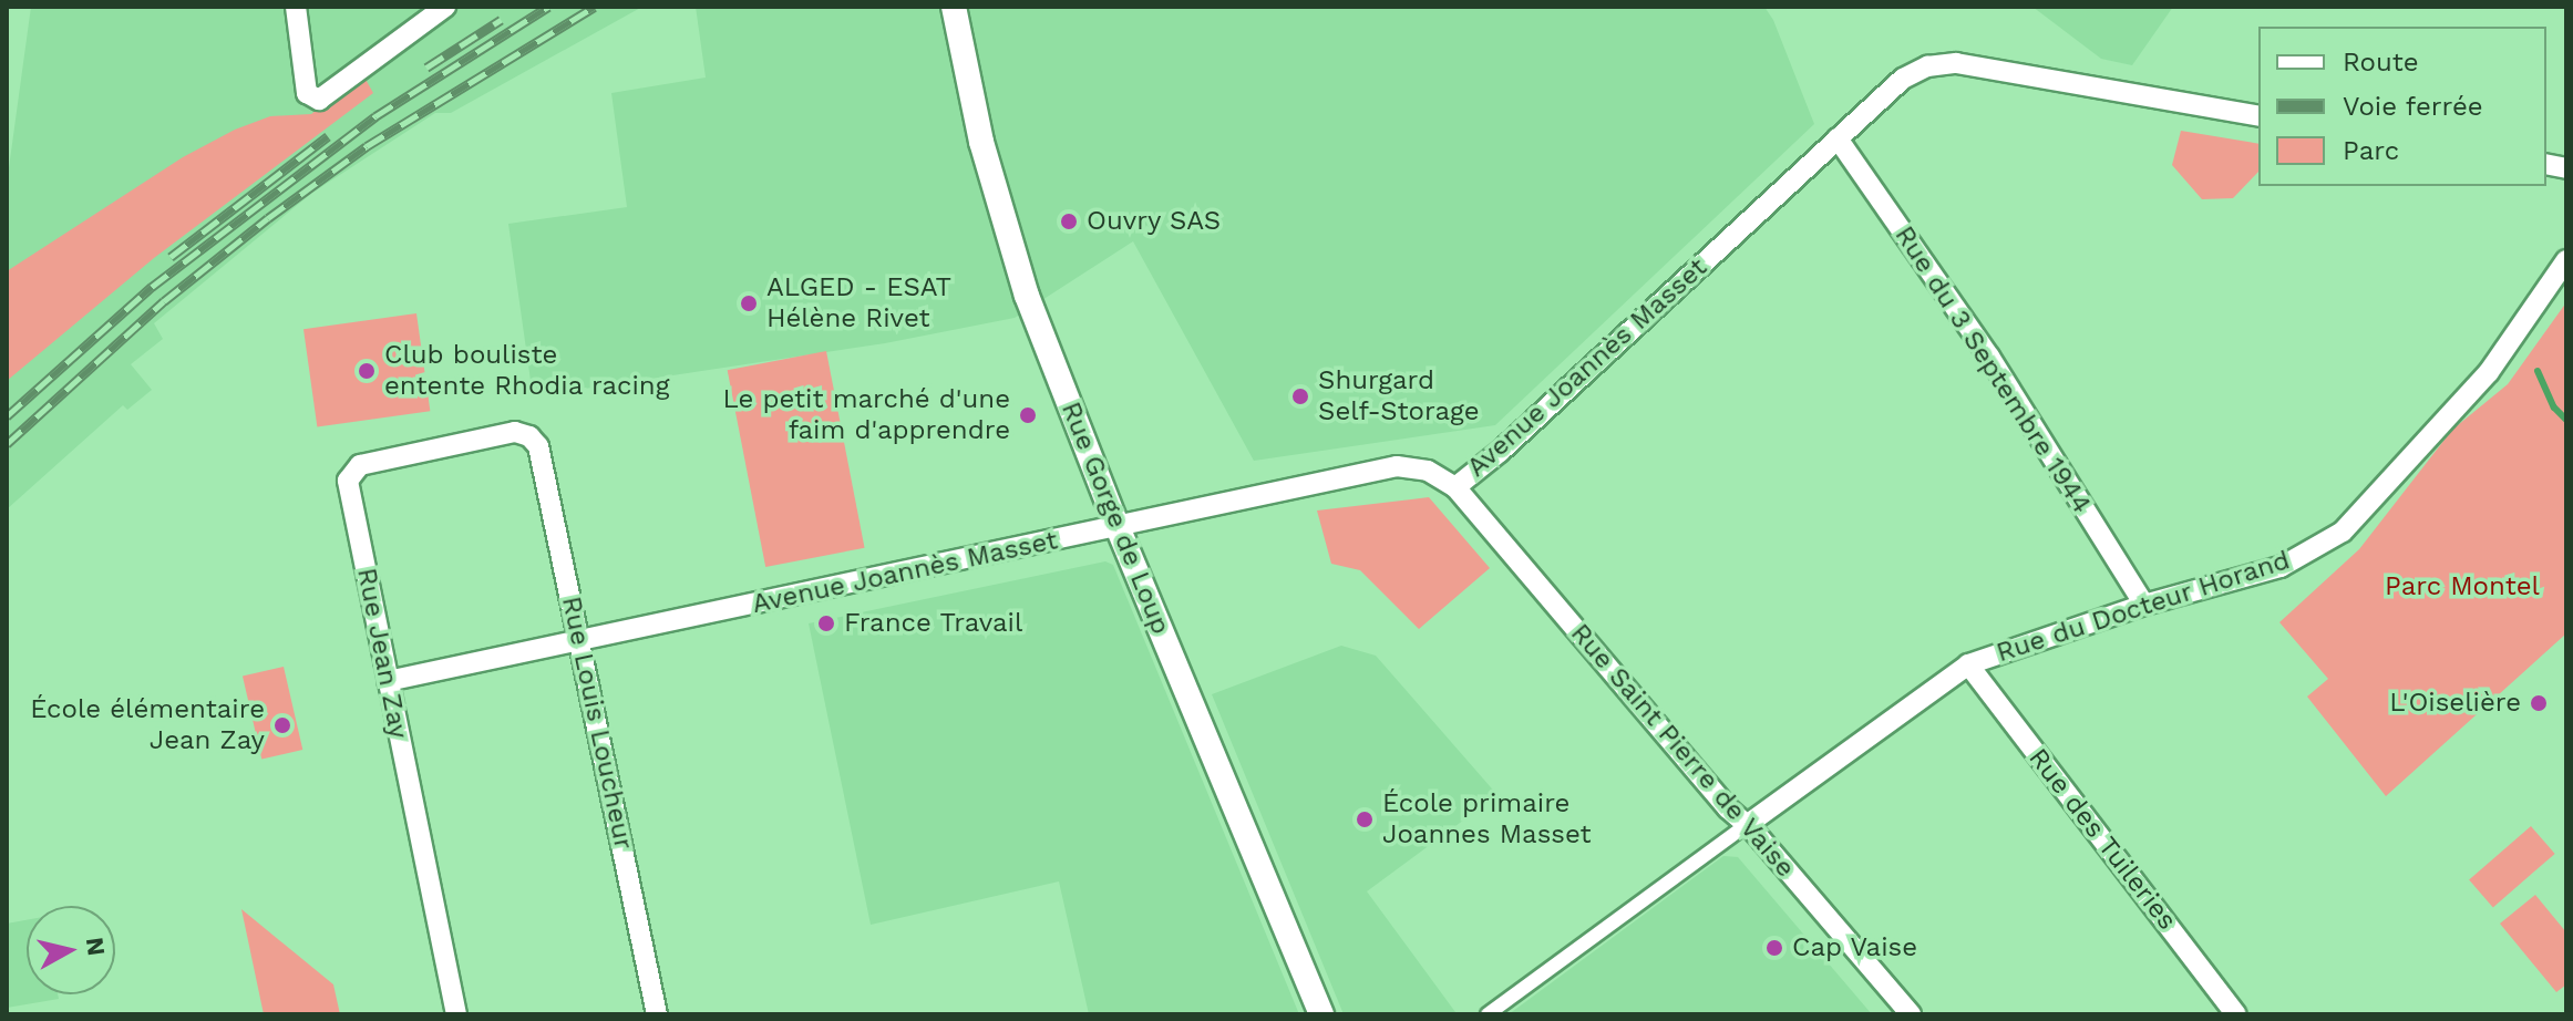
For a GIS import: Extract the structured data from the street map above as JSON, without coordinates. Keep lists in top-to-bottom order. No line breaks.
{"streets":{"street":["Avenue Joannès Masset","Rue du 3 Septembre 1944","Rue Gorge de Loup","Rue du Docteur Horand","Rue Jean Zay","Rue Louis Loucheur","Rue Saint Pierre de Vaise","Rue des Tuileries"]},"crossings":[["Avenue Joannès Masset","Rue du 3 Septembre 1944"],["Avenue Joannès Masset","Rue Gorge de Loup"],["Avenue Joannès Masset","Rue Jean Zay"],["Avenue Joannès Masset","Rue Louis Loucheur"],["Avenue Joannès Masset","Rue Saint Pierre de Vaise"],["Rue du 3 Septembre 1944","Rue du Docteur Horand"],["Rue du Docteur Horand","Rue Saint Pierre de Vaise"],["Rue du Docteur Horand","Rue des Tuileries"],["Rue Jean Zay","Rue Louis Loucheur"]],"parks":["Parc Montel"],"places":["Ouvry SAS","ALGED - ESAT Hélène Rivet","Club bouliste entente Rhodia racing","Shurgard Self-Storage","Le petit marché d'une faim d'apprendre","France Travail","L'Oiselière","École élémentaire Jean Zay","École primaire Joannes Masset","Cap Vaise"],"legend":["Route","Voie ferrée","Parc"],"north":"right"}
